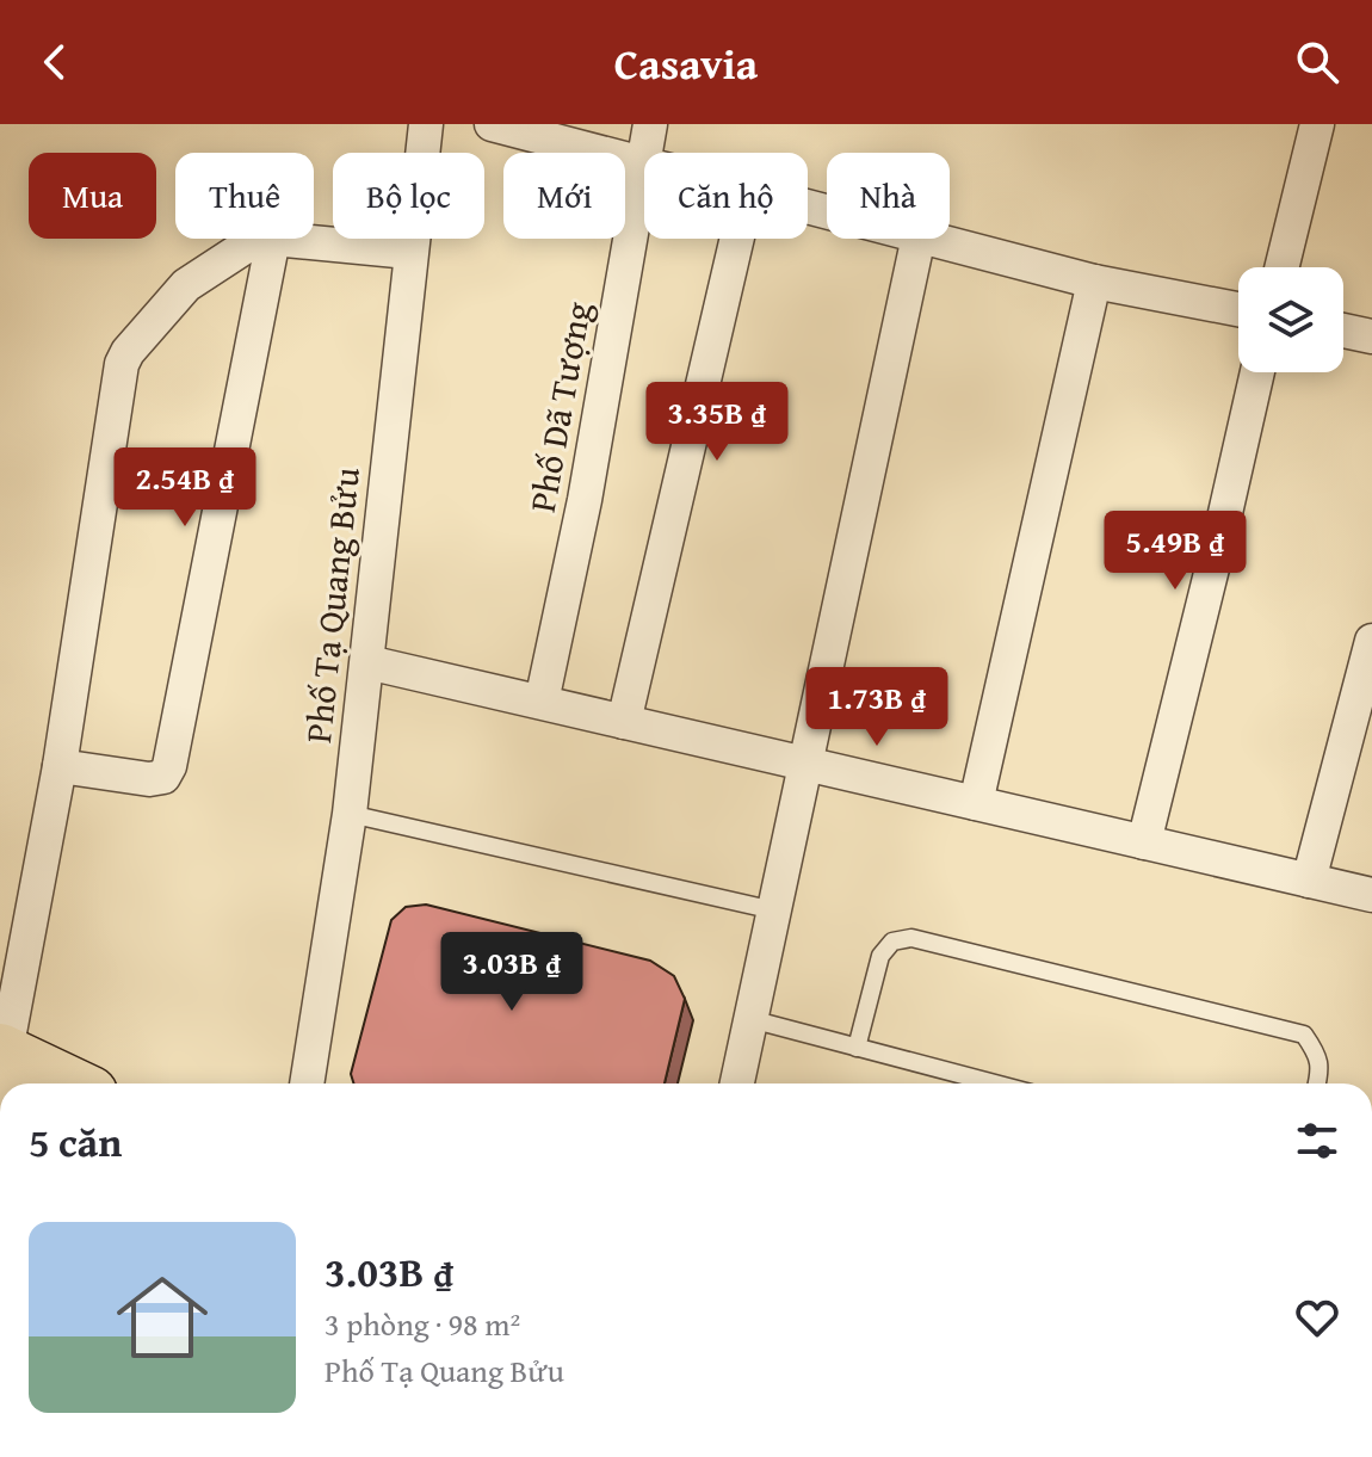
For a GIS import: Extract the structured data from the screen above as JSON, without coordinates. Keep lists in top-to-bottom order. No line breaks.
{"streets":{"street":["Phố Dã Tượng","Phố Tạ Quang Bửu"]},"page":{"header":"Casavia","chip":["Mua","Thuê","Bộ lọc","Mới","Căn hộ","Nhà"],"price":["3.35B ₫","2.54B ₫","5.49B ₫","1.73B ₫","3.03B ₫"],"heading":"5 căn","list":[{"name":"3.03B ₫","note":"3 phòng · 98 m² · Phố Tạ Quang Bửu"}]}}
